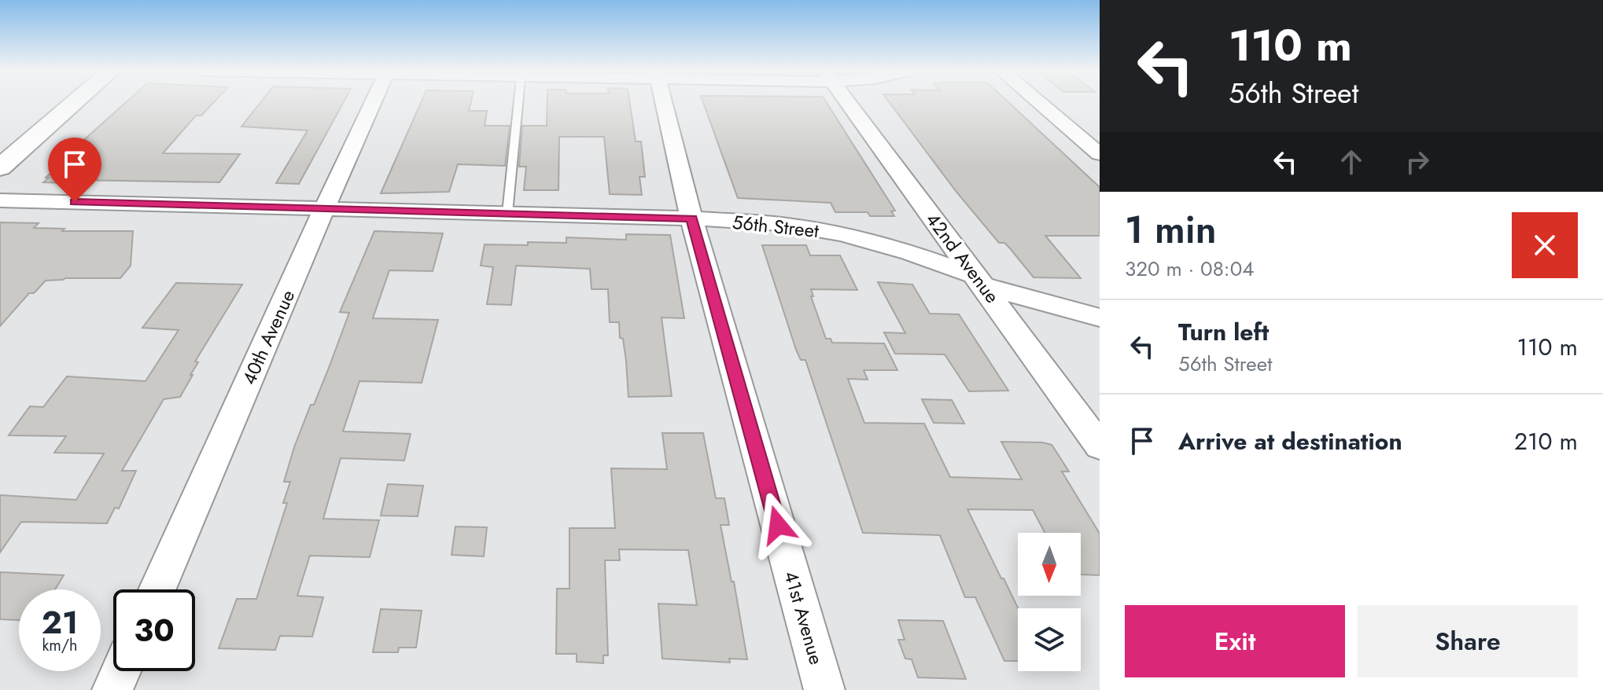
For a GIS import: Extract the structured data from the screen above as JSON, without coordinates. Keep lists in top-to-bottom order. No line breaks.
{"streets":{"street":["56th Street","42nd Avenue","40th Avenue","41st Avenue"]},"crossings":[["56th Street","42nd Avenue"],["56th Street","40th Avenue"],["56th Street","41st Avenue"]],"north":"bottom","page":{"turn":["110 m","56th Street"],"heading":["1 min","320 m · 08:04"],"list":[{"name":"Turn left","note":"56th Street","value":"110 m"},{"name":"Arrive at destination","value":"210 m"}],"speed":"21 km/h","limit":"30","buttons":["Exit","Share"]}}
